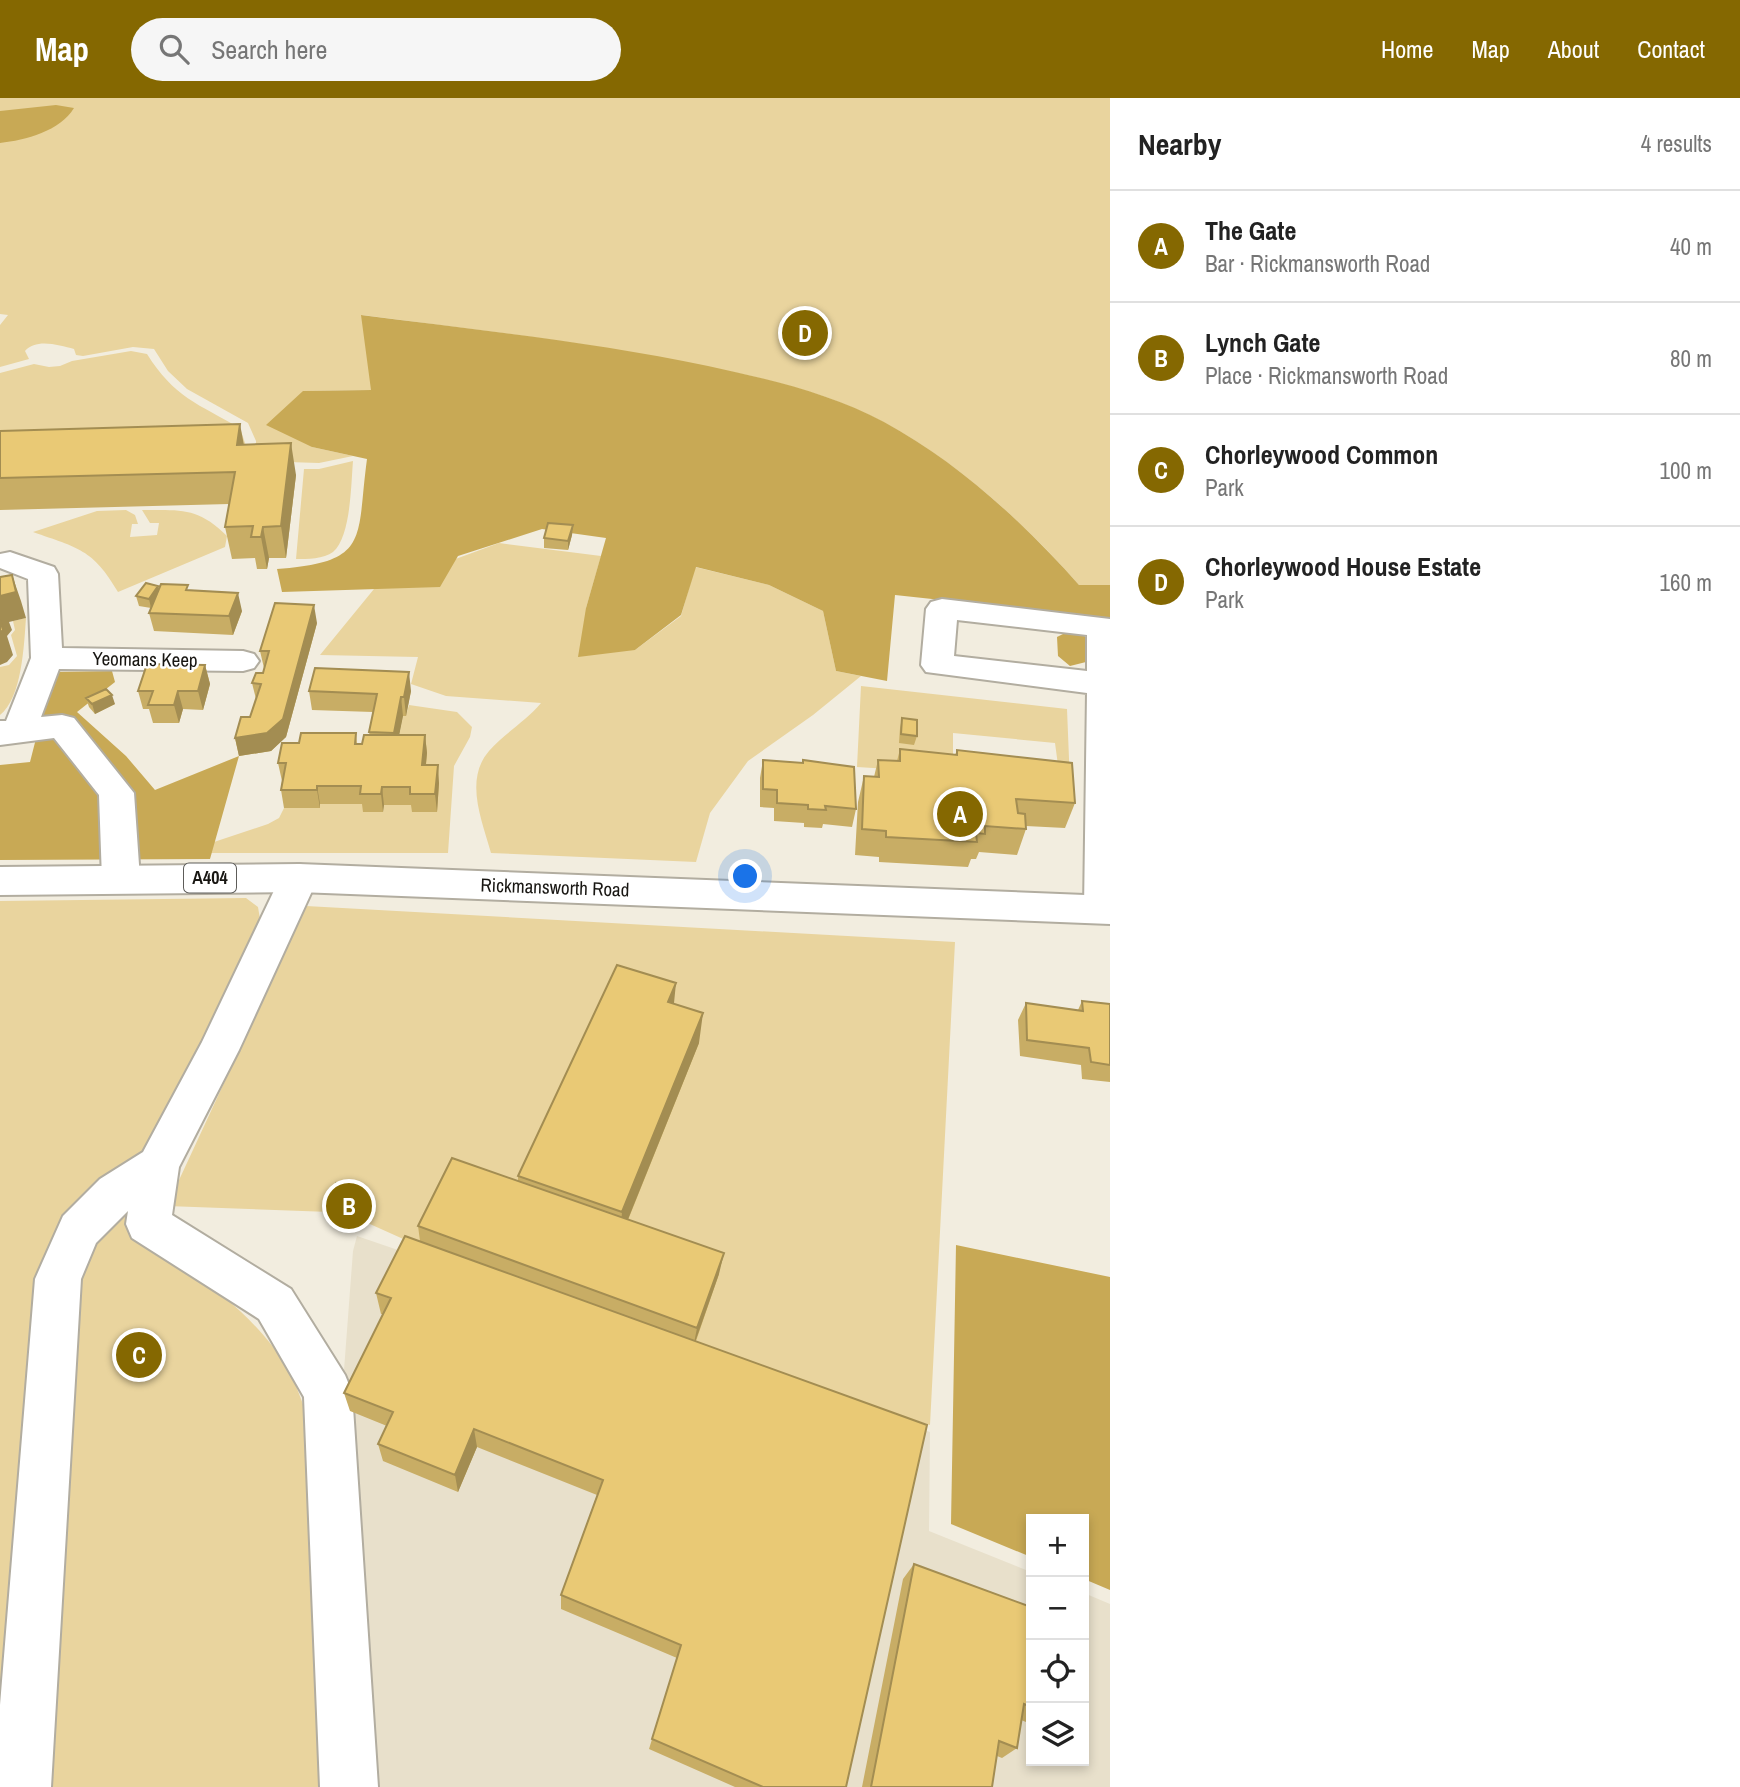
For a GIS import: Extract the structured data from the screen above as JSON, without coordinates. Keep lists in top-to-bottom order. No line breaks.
{"streets":{"main road":["Yeomans Keep","A404","Rickmansworth Road"]},"page":{"header":"Map","search":"Search here","nav":["Home","Map","About","Contact"],"heading":["Nearby","4 results"],"list":[{"mark":"A","name":"The Gate","note":"Bar · Rickmansworth Road","value":"40 m"},{"mark":"B","name":"Lynch Gate","note":"Place · Rickmansworth Road","value":"80 m"},{"mark":"C","name":"Chorleywood Common","note":"Park","value":"100 m"},{"mark":"D","name":"Chorleywood House Estate","note":"Park","value":"160 m"}],"pins":["D","A","B","C"],"map_buttons":["+","−"]}}
